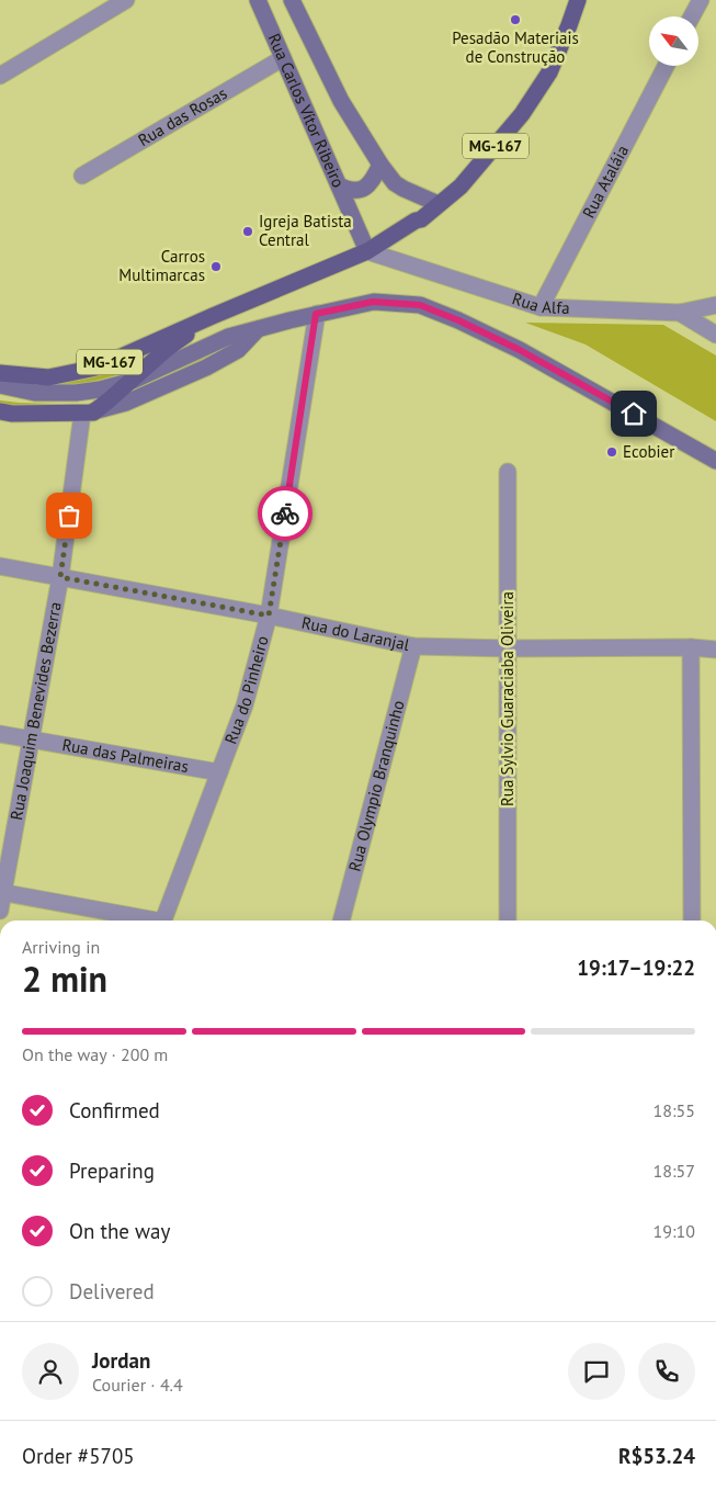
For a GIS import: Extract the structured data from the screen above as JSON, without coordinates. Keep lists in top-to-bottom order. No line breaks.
{"streets":{"main road":["Rua Carlos Vítor Ribeiro","MG-167"],"street":["Rua das Rosas","Rua Ataláia","Rua Alfa","Rua do Laranjal","Rua do Pinheiro","Rua Sylvio Guaraciaba Oliveira","Rua Joaquim Benevides Bezerra","Rua das Palmeiras","Rua Olympio Branquinho"]},"crossings":[["Rua Carlos Vítor Ribeiro","Rua das Rosas"],["Rua Carlos Vítor Ribeiro","MG-167"],["Rua Carlos Vítor Ribeiro","Rua Alfa"],["MG-167","Rua Alfa"],["Rua Ataláia","Rua Alfa"],["Rua do Laranjal","Rua do Pinheiro"],["Rua do Laranjal","Rua Sylvio Guaraciaba Oliveira"],["Rua do Laranjal","Rua Joaquim Benevides Bezerra"],["Rua do Laranjal","Rua Olympio Branquinho"],["Rua do Pinheiro","Rua das Palmeiras"],["Rua Joaquim Benevides Bezerra","Rua das Palmeiras"]],"places":["Pesadão Materiais de Construção","Igreja Batista Central","Carros Multimarcas","Ecobier"],"north":"top left","page":{"heading":["2 min","Arriving in","19:17–19:22"],"panel":["Jordan","Courier · 4.4","Order #5705","R$53.24"],"bar":"On the way · 200 m","list":[["Confirmed","18:55"],["Preparing","18:57"],["On the way","19:10"],"Delivered"]}}
